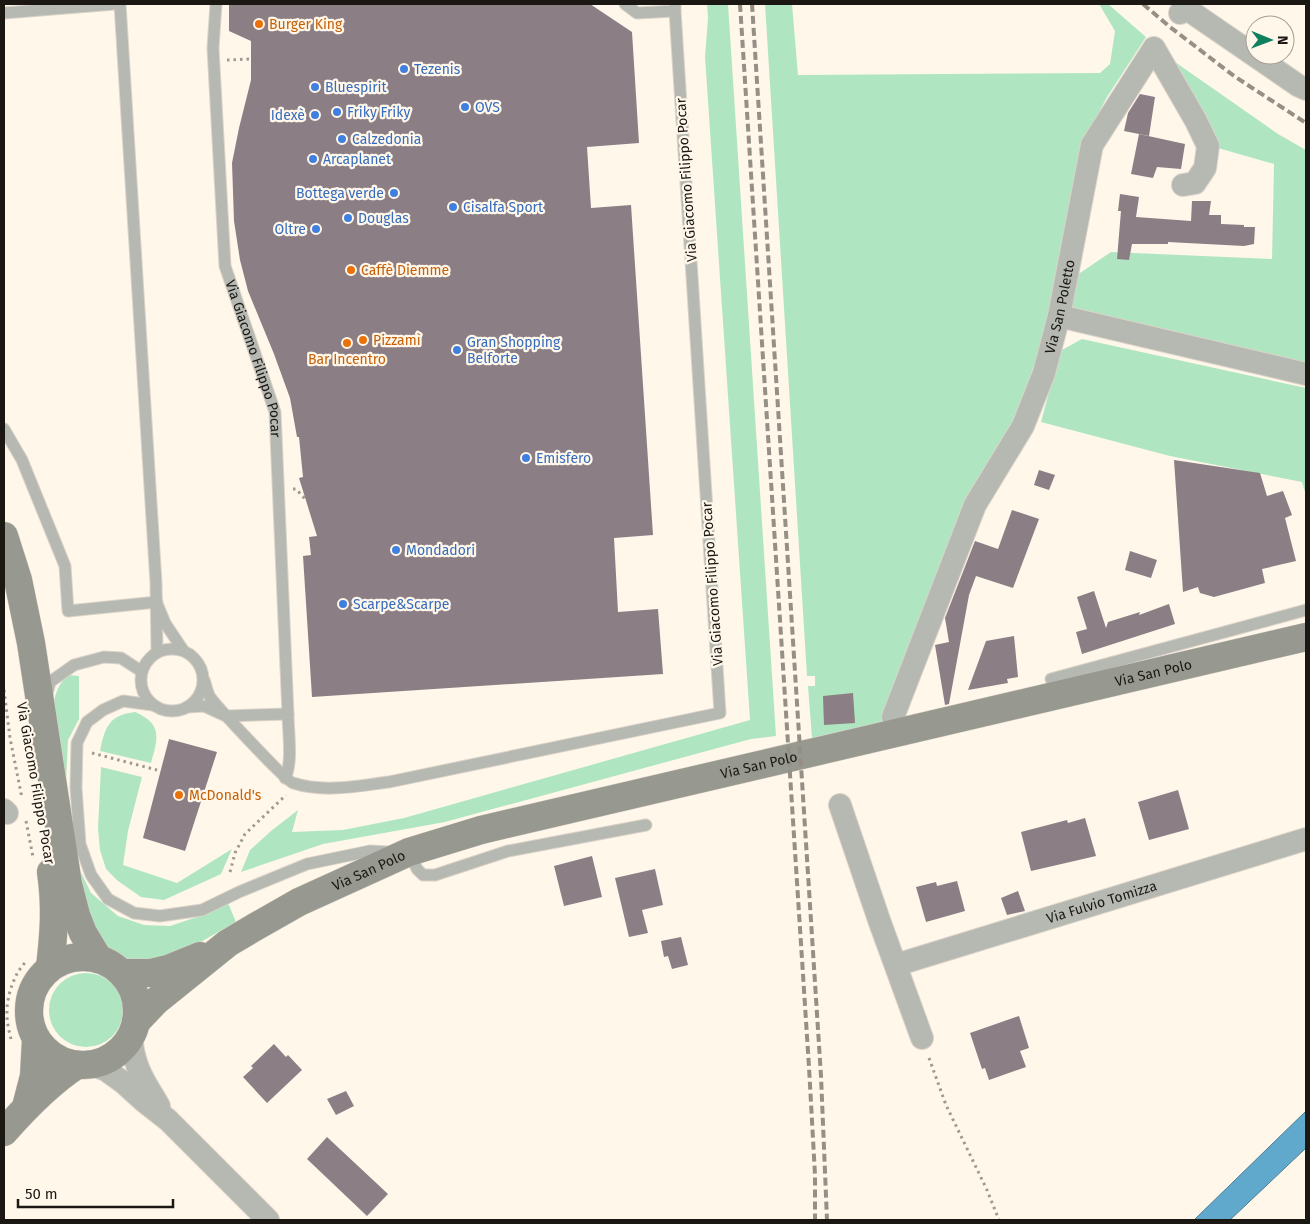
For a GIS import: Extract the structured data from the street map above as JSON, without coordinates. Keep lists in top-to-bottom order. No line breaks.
{"streets":{"main road":["Via Giacomo Filippo Pocar","Via San Polo"],"street":["Via San Poletto","Via Fulvio Tomizza"]},"crossings":[["Via Giacomo Filippo Pocar","Via San Polo"]],"places":["Burger King","Tezenis","Bluespirit","OVS","Friky Friky","Idexè","Calzedonia","Arcaplanet","Bottega verde","Cisalfa Sport","Douglas","Oltre","Caffè Diemme","Pizzamì","Bar Incentro","Gran Shopping Belforte","Emisfero","Mondadori","Scarpe&Scarpe","McDonald's"],"scale_bar":"50 m","north":"right"}
